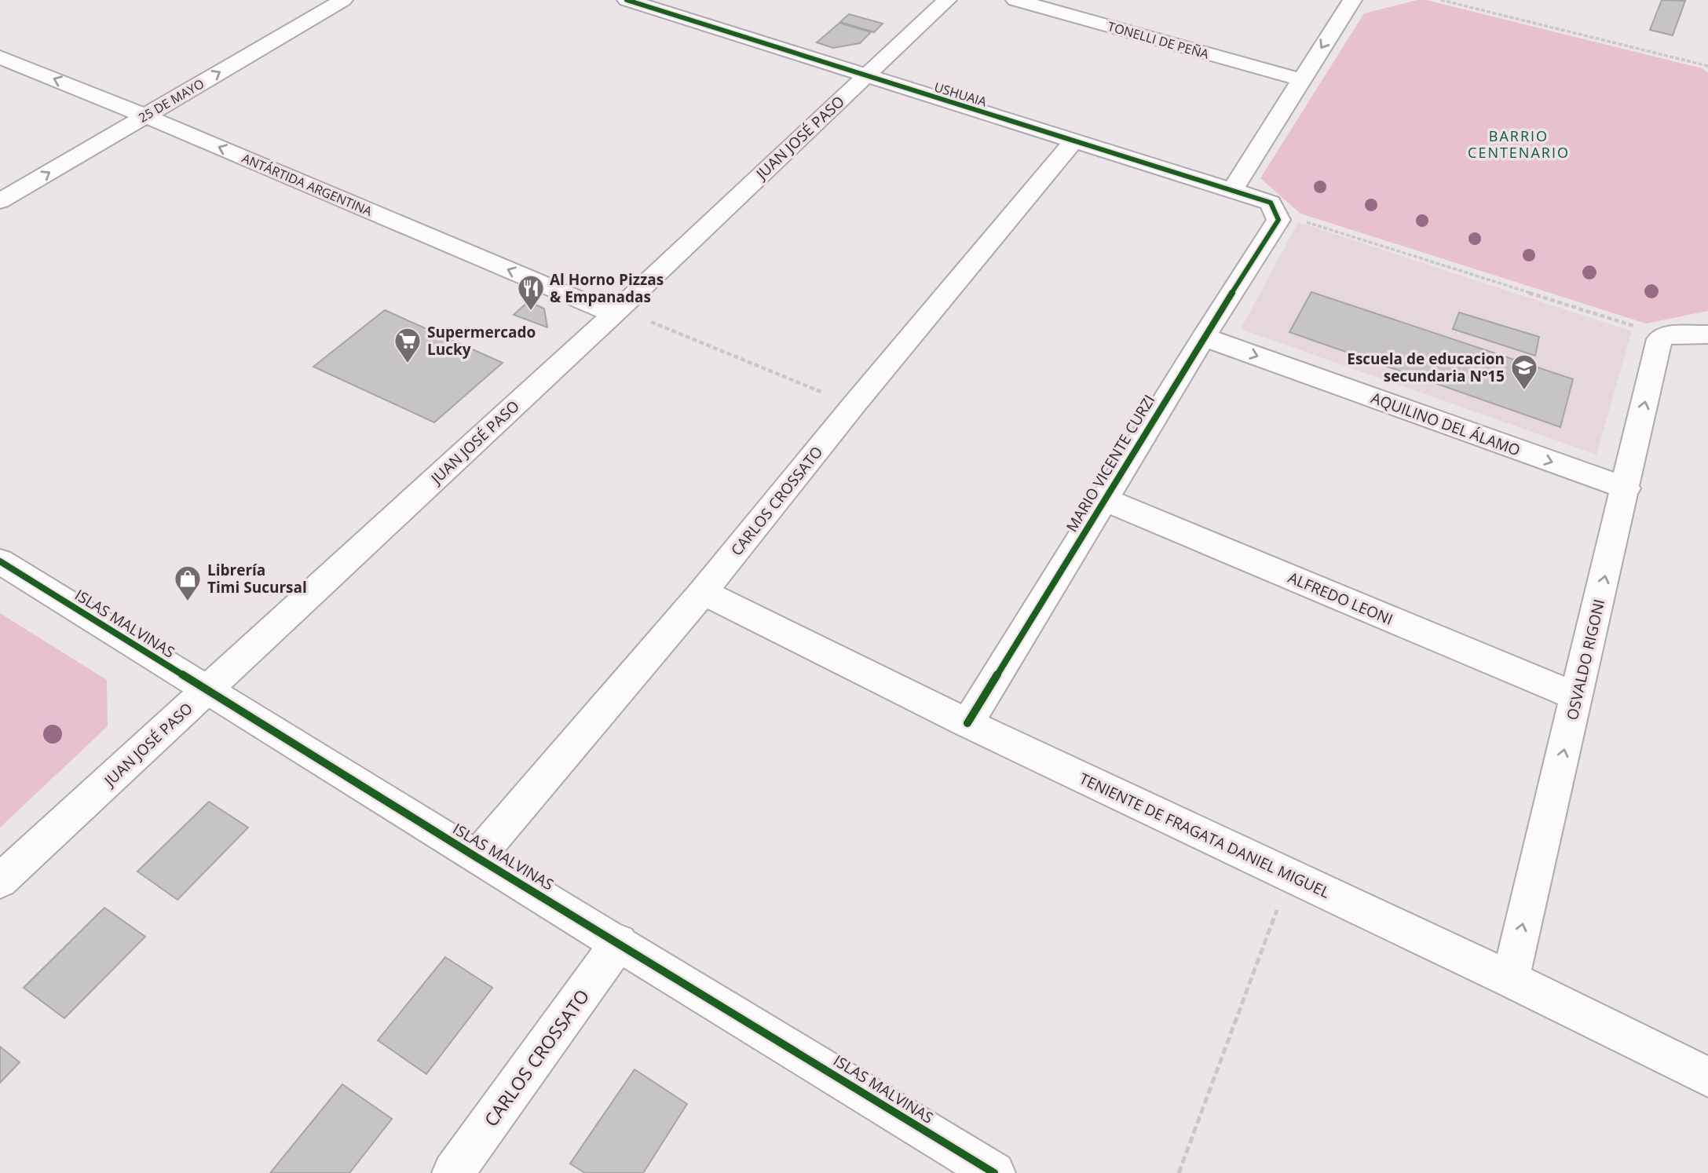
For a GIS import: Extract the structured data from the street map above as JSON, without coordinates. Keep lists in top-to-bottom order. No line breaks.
{"streets":{"street":["TONELLI DE PEÑA","USHUAIA","25 DE MAYO","JUAN JOSÉ PASO","ANTÁRTIDA ARGENTINA","AQUILINO DEL ÁLAMO","MARIO VICENTE CURZI","CARLOS CROSSATO","ALFREDO LEONI","ISLAS MALVINAS","OSVALDO RIGONI","TENIENTE DE FRAGATA DANIEL MIGUEL"]},"crossings":[["USHUAIA","JUAN JOSÉ PASO"],["USHUAIA","MARIO VICENTE CURZI"],["USHUAIA","CARLOS CROSSATO"],["25 DE MAYO","ANTÁRTIDA ARGENTINA"],["JUAN JOSÉ PASO","ANTÁRTIDA ARGENTINA"],["JUAN JOSÉ PASO","ISLAS MALVINAS"],["AQUILINO DEL ÁLAMO","MARIO VICENTE CURZI"],["AQUILINO DEL ÁLAMO","OSVALDO RIGONI"],["MARIO VICENTE CURZI","ALFREDO LEONI"],["MARIO VICENTE CURZI","TENIENTE DE FRAGATA DANIEL MIGUEL"],["CARLOS CROSSATO","ISLAS MALVINAS"],["CARLOS CROSSATO","TENIENTE DE FRAGATA DANIEL MIGUEL"],["ALFREDO LEONI","OSVALDO RIGONI"],["OSVALDO RIGONI","TENIENTE DE FRAGATA DANIEL MIGUEL"]],"one_way":["25 DE MAYO","ANTÁRTIDA ARGENTINA","AQUILINO DEL ÁLAMO","OSVALDO RIGONI"],"districts":["BARRIO CENTENARIO"],"places":{"restaurant":["Al Horno Pizzas & Empanadas"],"supermarket":["Supermercado Lucky"],"school or university":["Escuela de educacion secundaria Nº15"],"shop":["Librería Timi Sucursal"]}}
